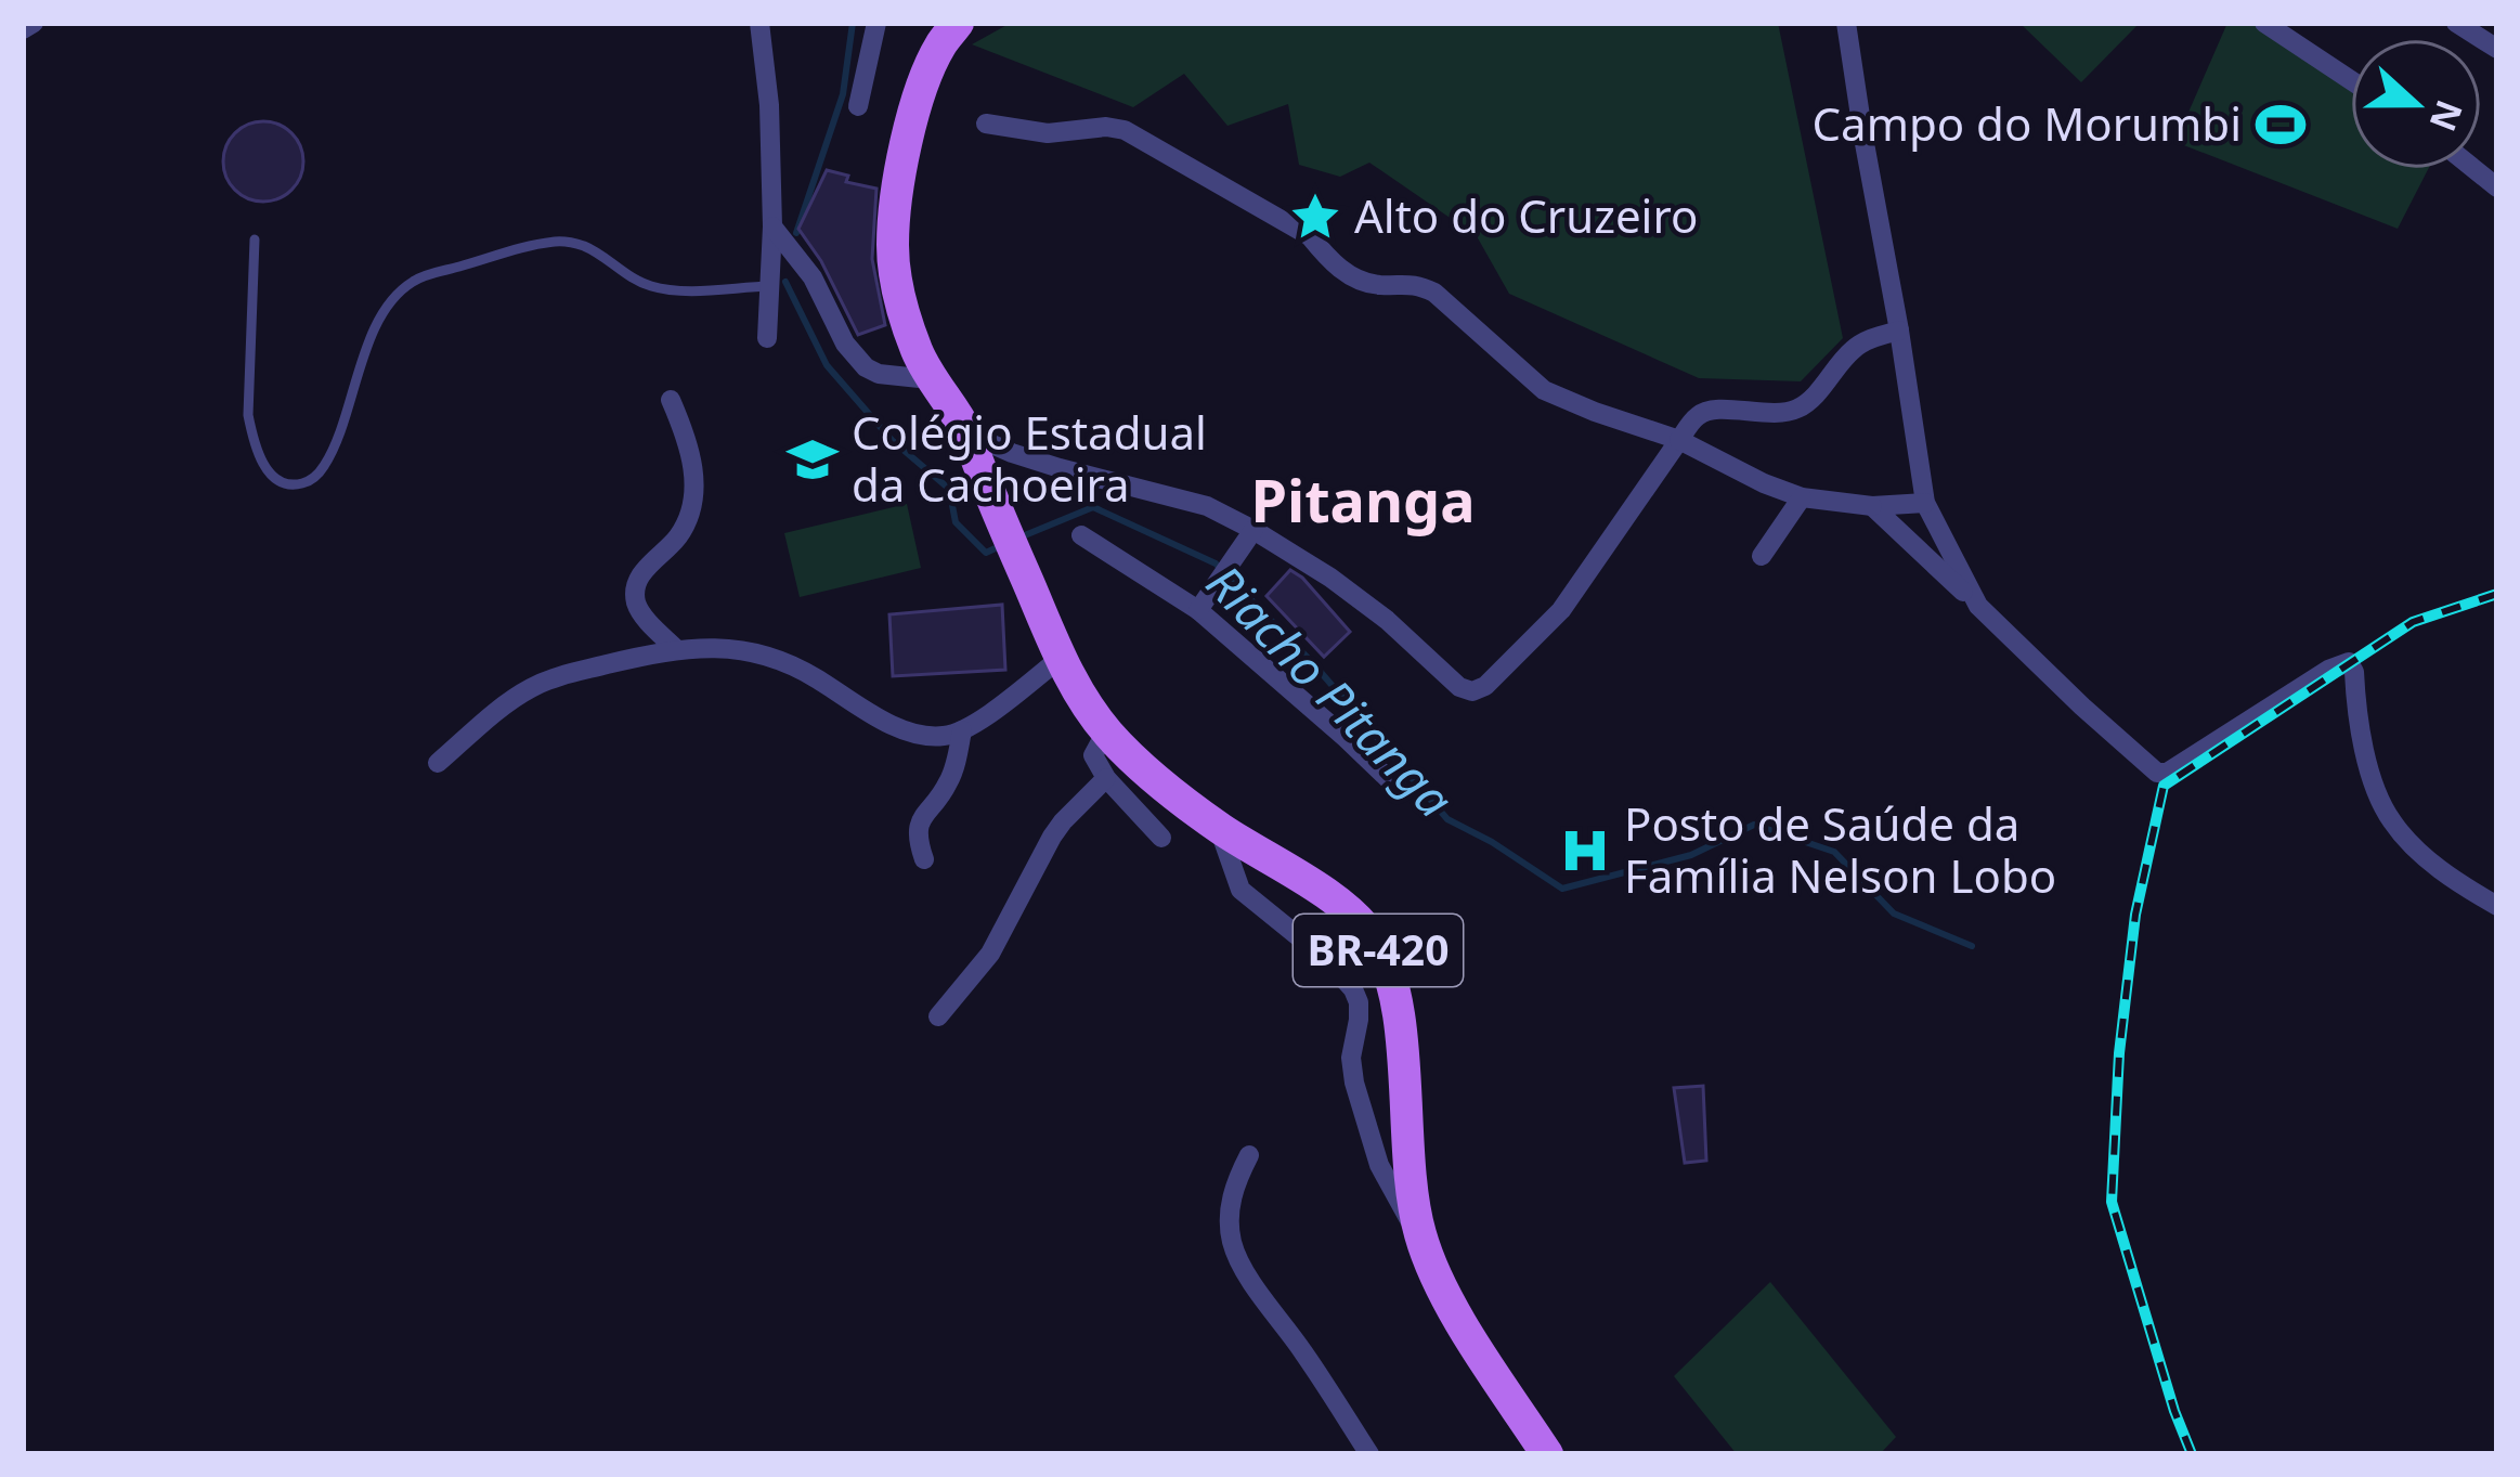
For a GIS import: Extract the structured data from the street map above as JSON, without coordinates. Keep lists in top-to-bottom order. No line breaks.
{"streets":{"main road":["BR-420"]},"districts":["Pitanga"],"water":["Riacho Pitanga"],"places":{"sports":["Campo do Morumbi"],"place":["Alto do Cruzeiro"],"school or university":["Colégio Estadual da Cachoeira"],"hospital":["Posto de Saúde da Família Nelson Lobo"]},"north":"right"}
